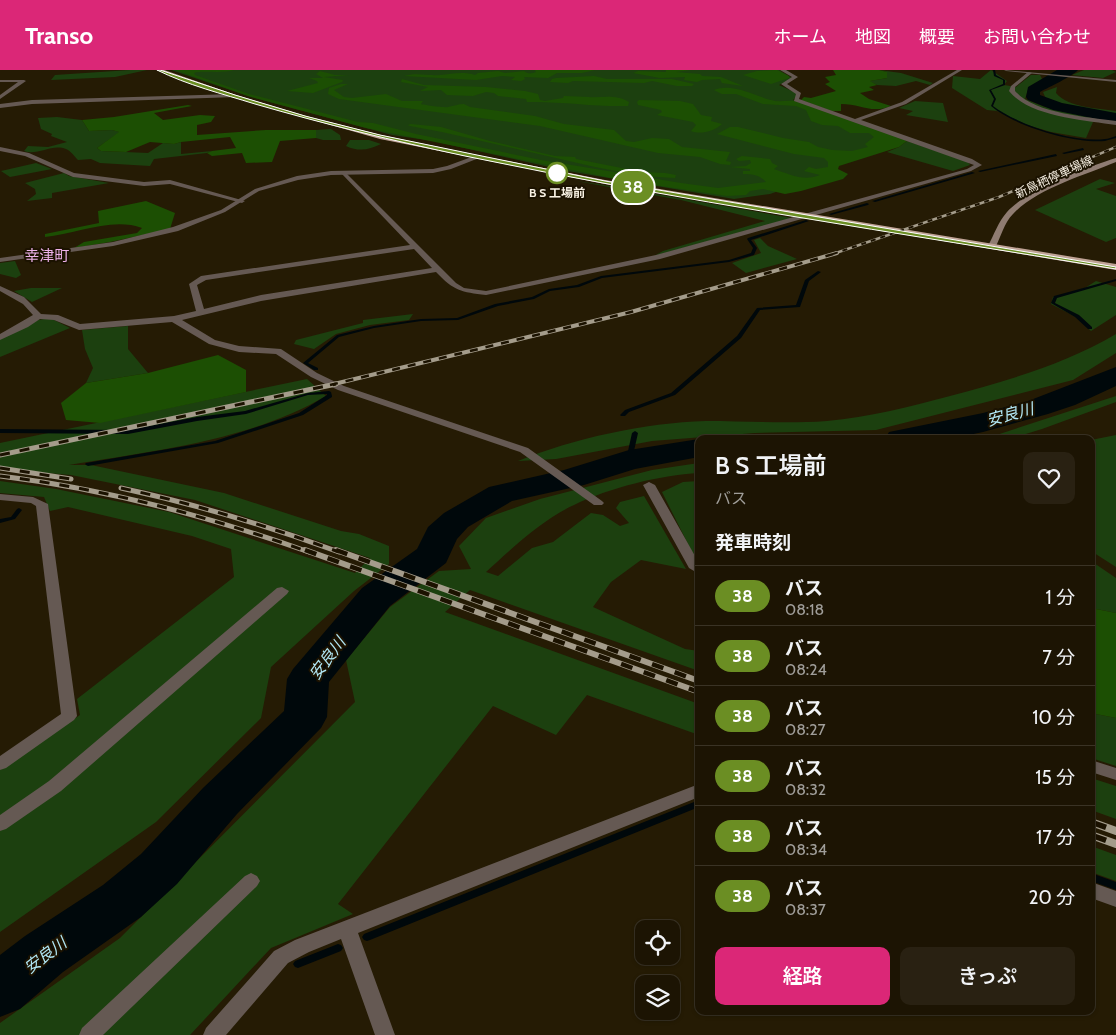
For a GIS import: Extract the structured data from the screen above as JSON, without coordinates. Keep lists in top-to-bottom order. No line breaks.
{"streets":{"main road":["新鳥栖停車場線"]},"districts":["幸津町"],"water":["安良川"],"places":["B S 工場前"],"lines":["bus line 38"],"page":{"header":"Transo","nav":["ホーム","地図","概要","お問い合わせ"],"on_map":"38","heading":[["B S 工場前","バス"],"発車時刻"],"list":[{"mark":"38","name":"バス","note":"08:18","value":"1 分"},{"mark":"38","name":"バス","note":"08:24","value":"7 分"},{"mark":"38","name":"バス","note":"08:27","value":"10 分"},{"mark":"38","name":"バス","note":"08:32","value":"15 分"},{"mark":"38","name":"バス","note":"08:34","value":"17 分"},{"mark":"38","name":"バス","note":"08:37","value":"20 分"}],"buttons":["経路","きっぷ"]}}
